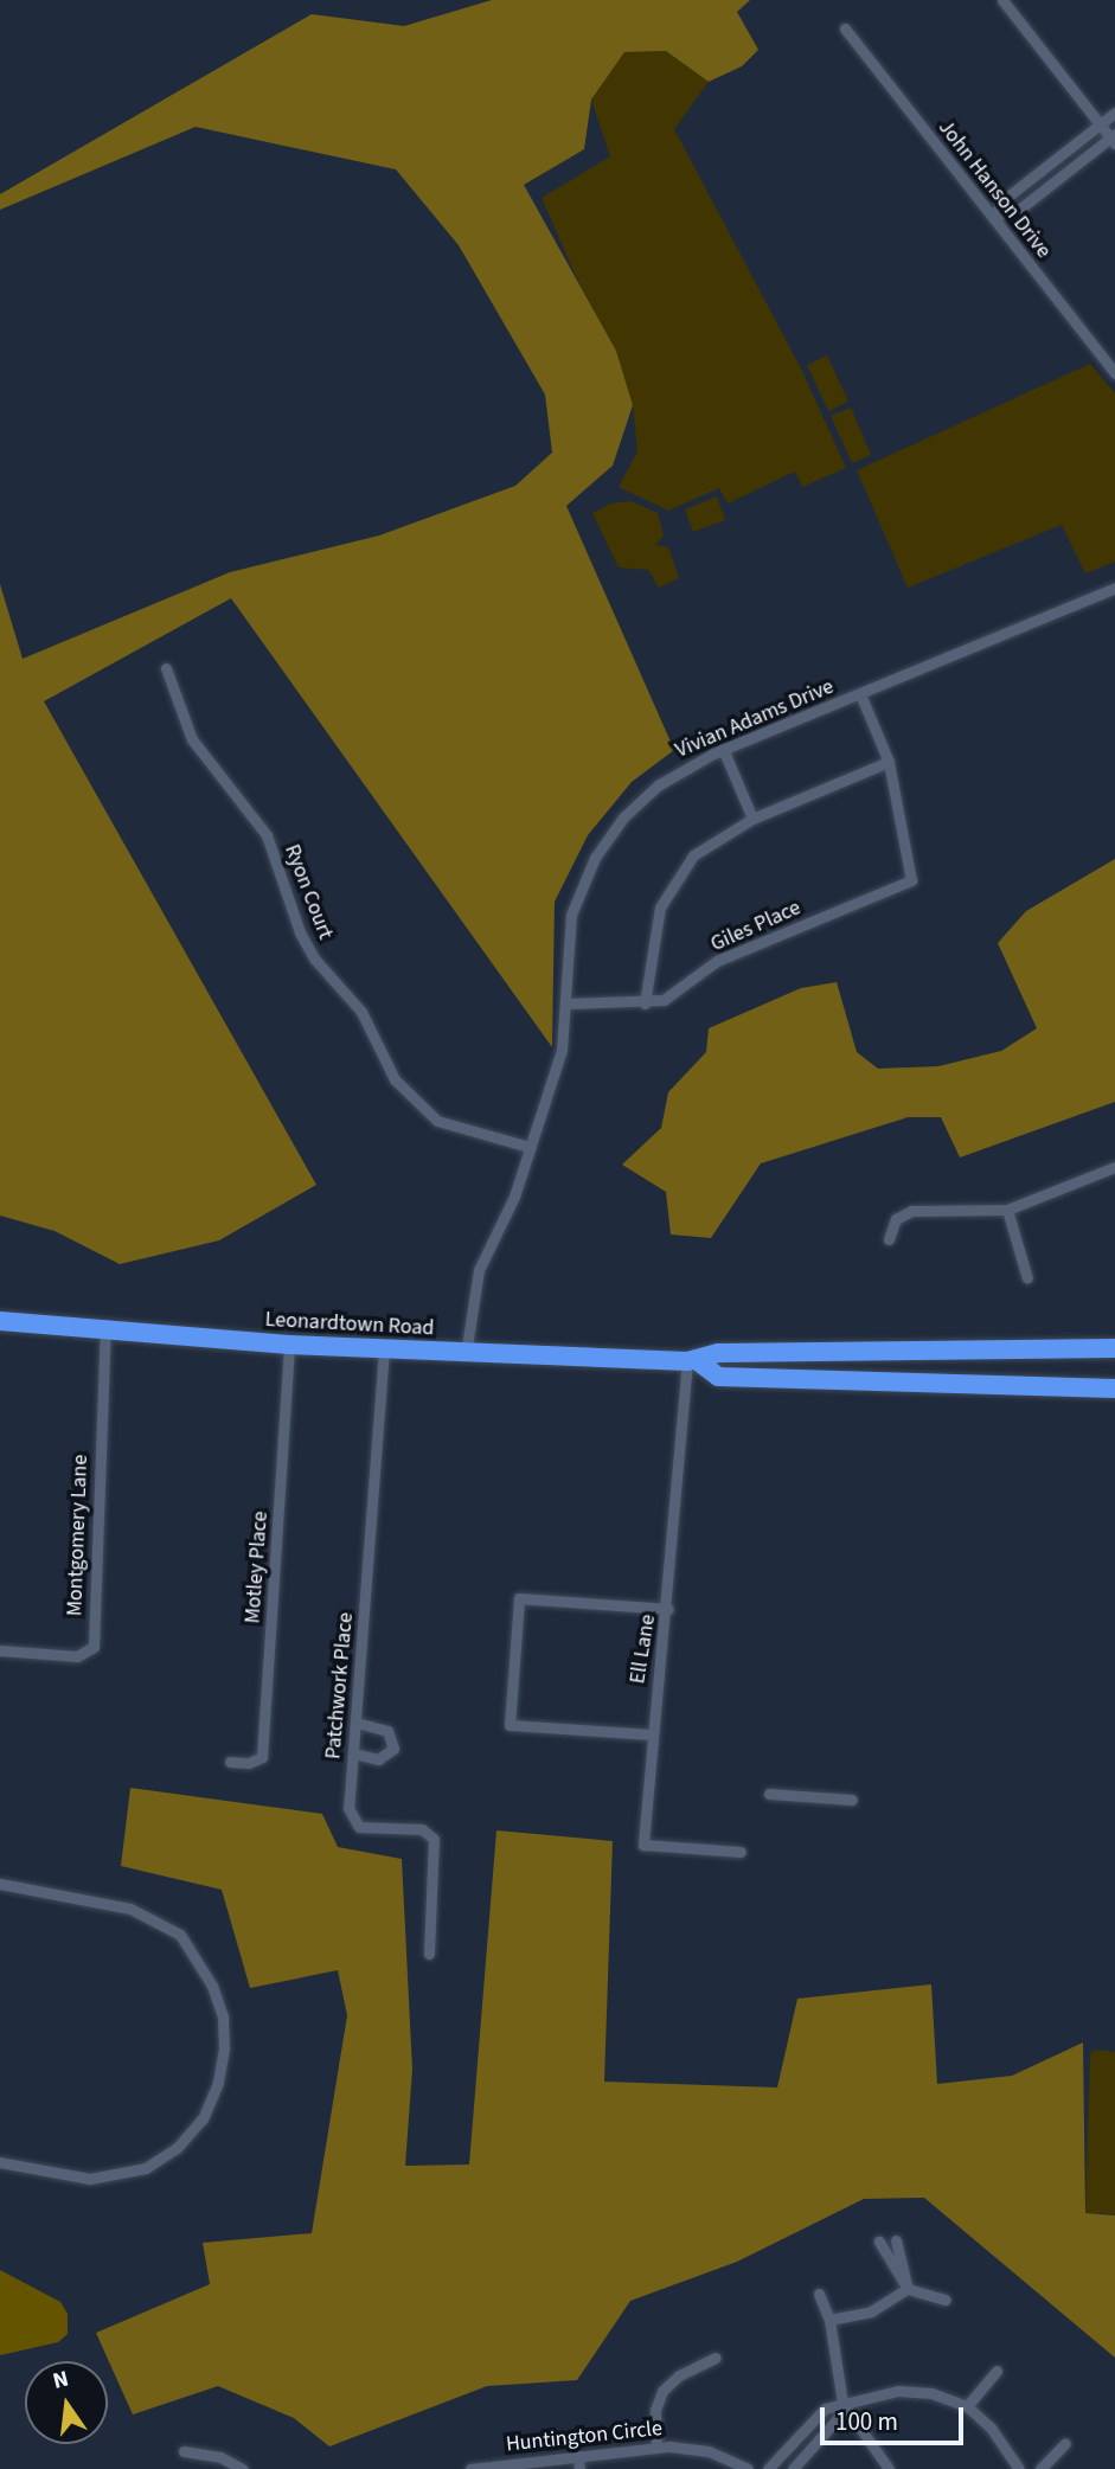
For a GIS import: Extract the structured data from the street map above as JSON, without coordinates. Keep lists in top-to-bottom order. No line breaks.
{"streets":{"highway":["Leonardtown Road"],"street":["John Hanson Drive","Vivian Adams Drive","Ryon Court","Giles Place","Montgomery Lane","Motley Place","Ell Lane","Patchwork Place","Huntington Circle"]},"crossings":[["Vivian Adams Drive","Ryon Court"],["Vivian Adams Drive","Giles Place"],["Vivian Adams Drive","Leonardtown Road"],["Leonardtown Road","Montgomery Lane"],["Leonardtown Road","Motley Place"],["Leonardtown Road","Ell Lane"],["Leonardtown Road","Patchwork Place"]],"scale_bar":"100 m","north":"top"}
